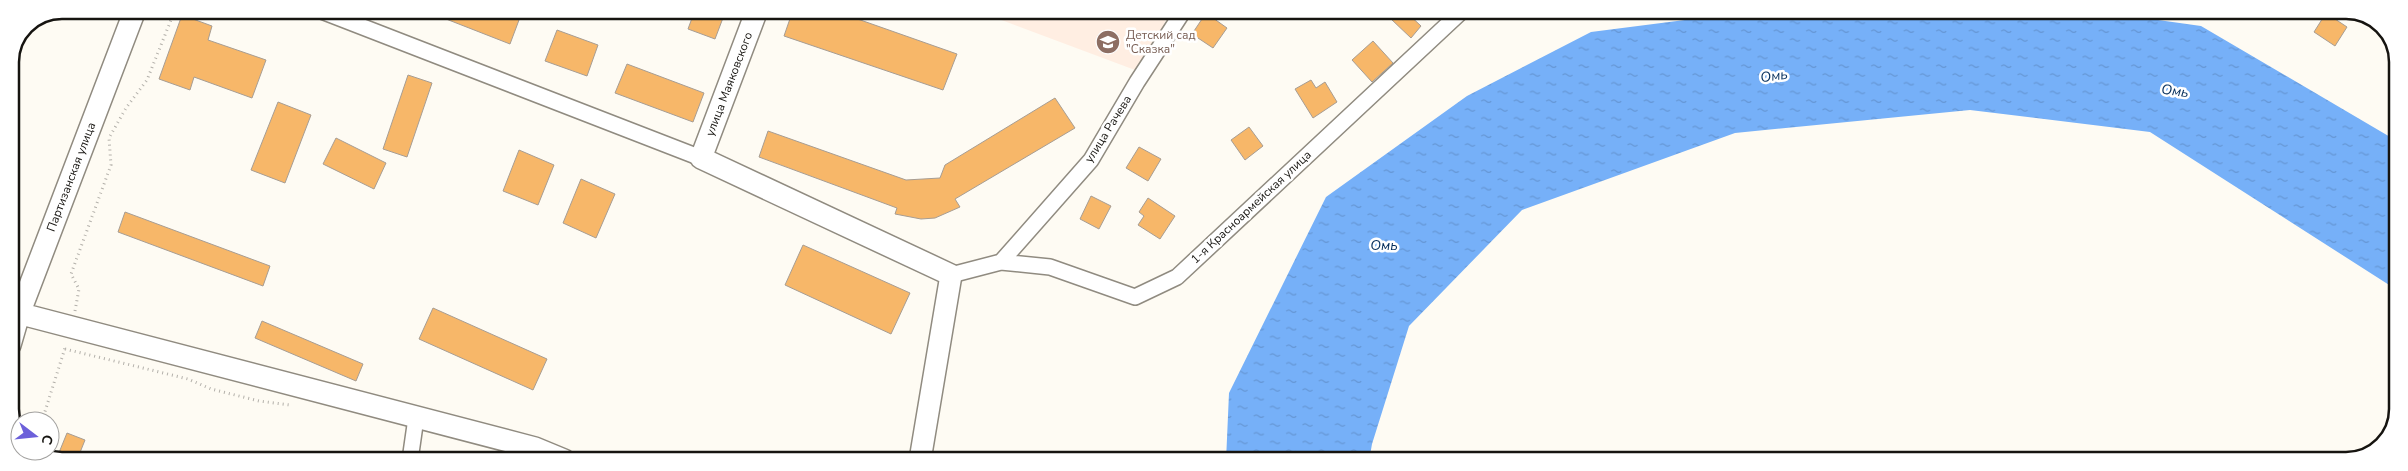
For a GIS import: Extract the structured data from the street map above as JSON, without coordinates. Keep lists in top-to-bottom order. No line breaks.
{"streets":{"main road":["улица Маяковского","Партизанская улица"],"street":["улица Рачева","1-я Красноармейская улица"]},"crossings":[["улица Рачева","1-я Красноармейская улица"]],"water":["Омь"],"places":{"school or university":["Детский сад \"Сказка\""]},"north":"right"}
